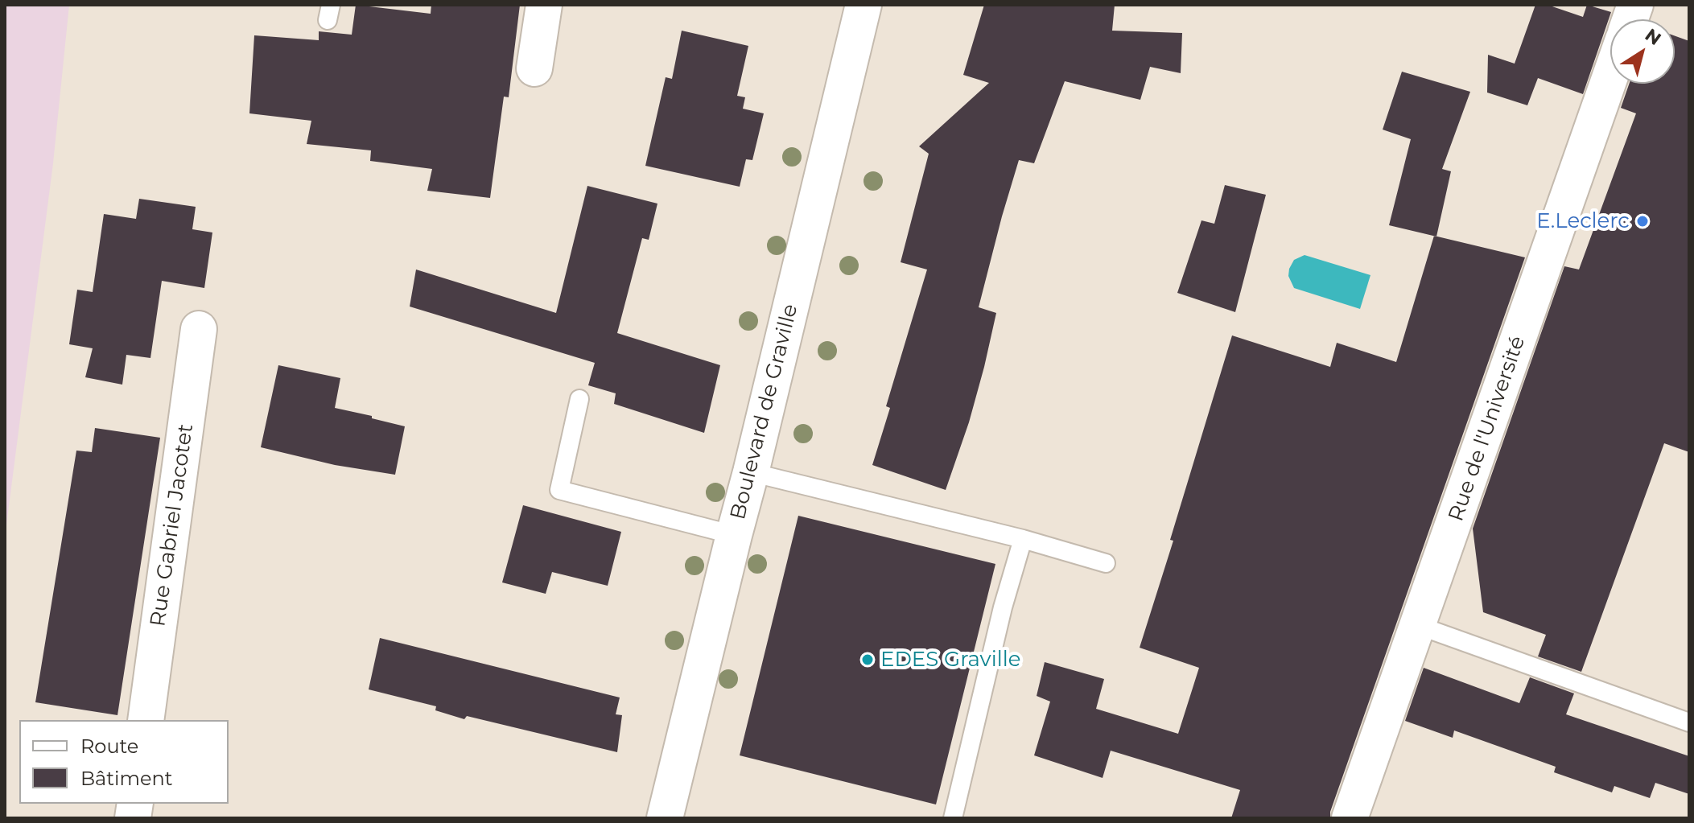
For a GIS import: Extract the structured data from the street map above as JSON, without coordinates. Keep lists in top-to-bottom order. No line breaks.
{"streets":{"street":["Boulevard de Graville","Rue de l'Université","Rue Gabriel Jacotet"]},"places":["E.Leclerc","EDES Graville"],"legend":["Route","Bâtiment"],"north":"top right"}
